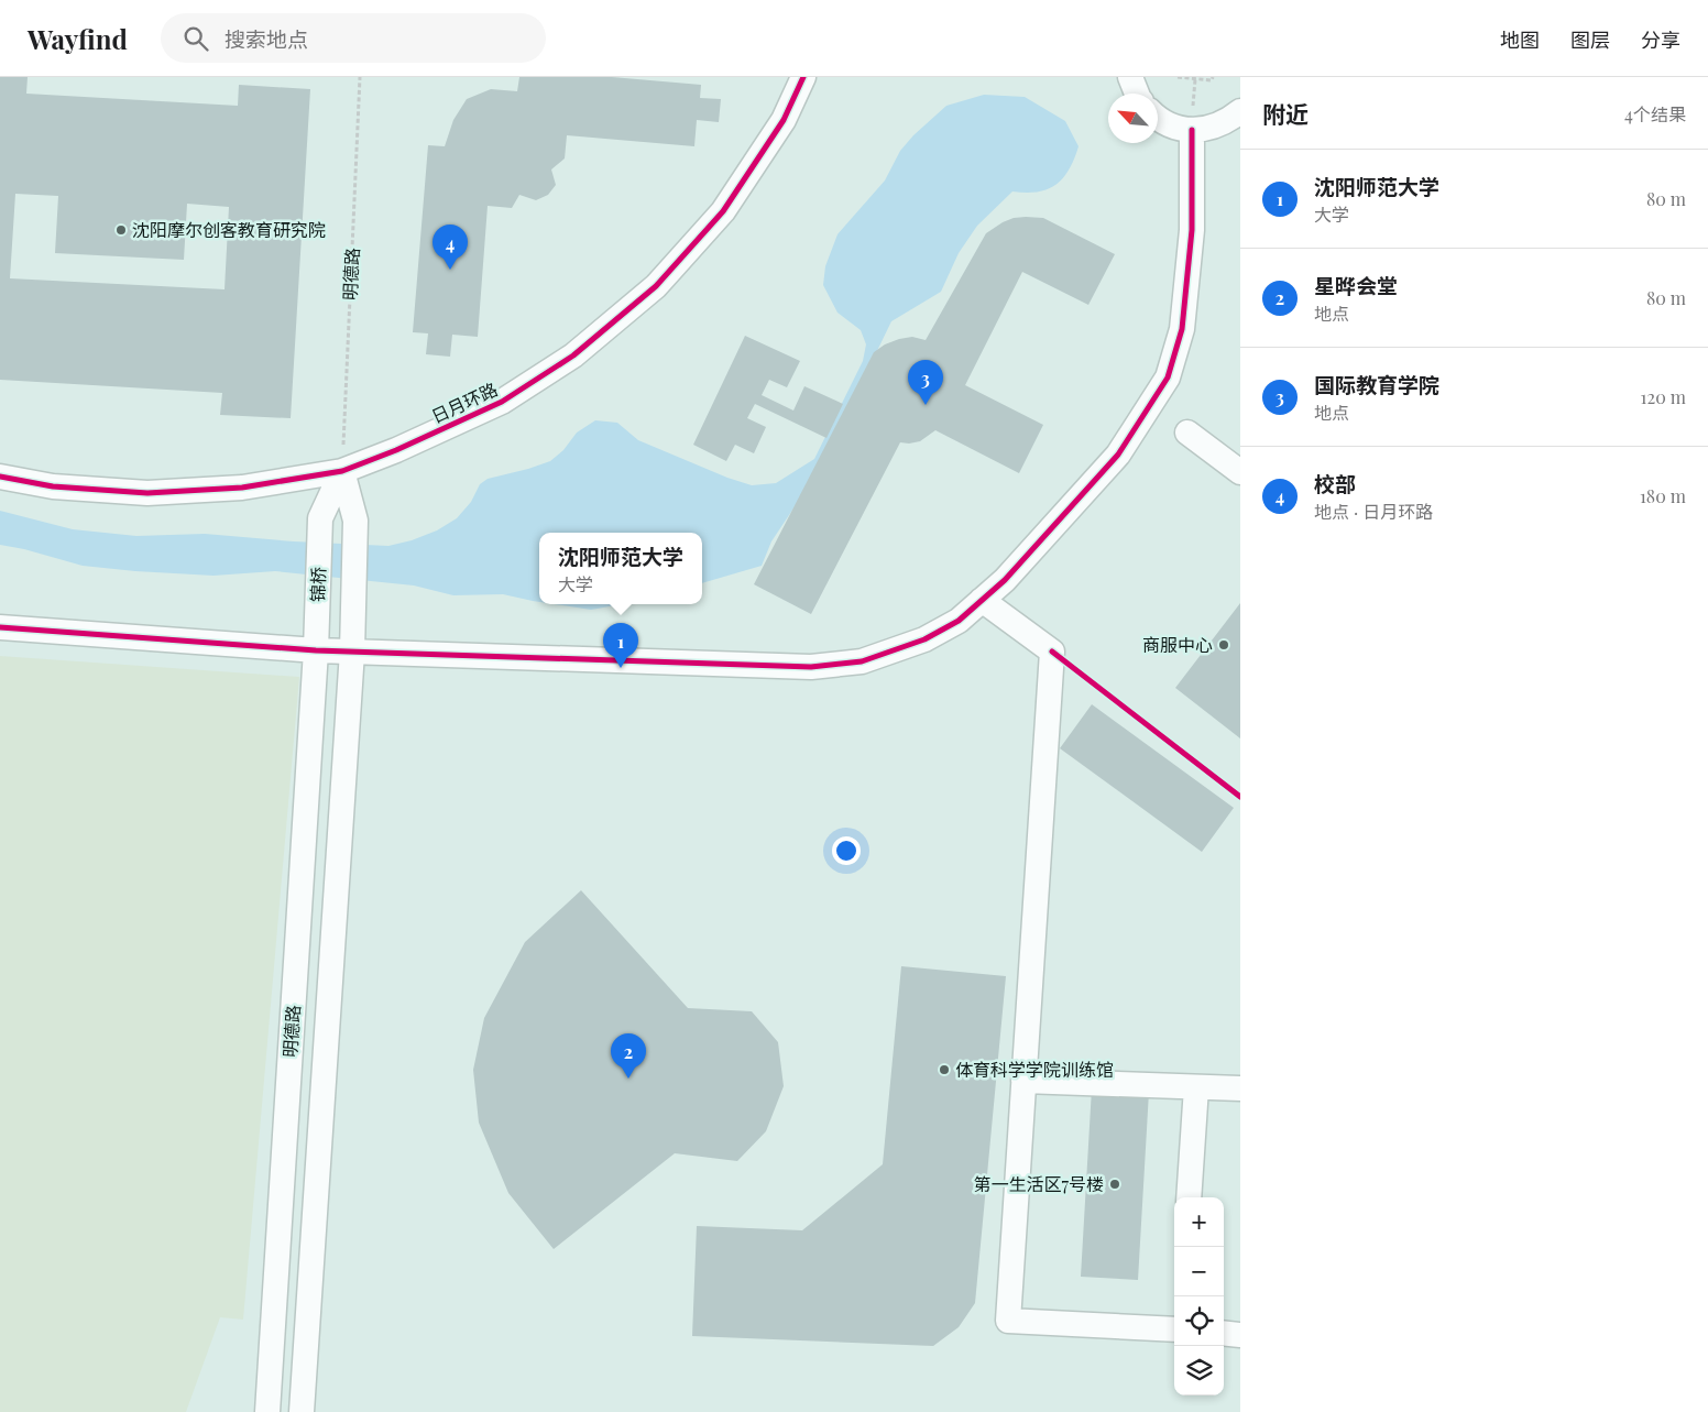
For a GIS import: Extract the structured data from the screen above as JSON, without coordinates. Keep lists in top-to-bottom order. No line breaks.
{"streets":{"street":["明德路","日月环路","锦桥"]},"crossings":[["明德路","日月环路"],["明德路","锦桥"],["日月环路","锦桥"]],"places":["沈阳摩尔创客教育研究院","商服中心","体育科学学院训练馆","第一生活区7号楼"],"north":"top left","page":{"header":"Wayfind","search":"搜索地点","nav":["地图","图层","分享"],"heading":["附近","4个结果"],"list":[{"mark":"1","name":"沈阳师范大学","note":"大学","value":"80 m"},{"mark":"2","name":"星晔会堂","note":"地点","value":"80 m"},{"mark":"3","name":"国际教育学院","note":"地点","value":"120 m"},{"mark":"4","name":"校部","note":"地点 · 日月环路","value":"180 m"}],"pins":["4","3","1","2"],"popup":["沈阳师范大学","大学"],"map_buttons":["+","−"]}}
